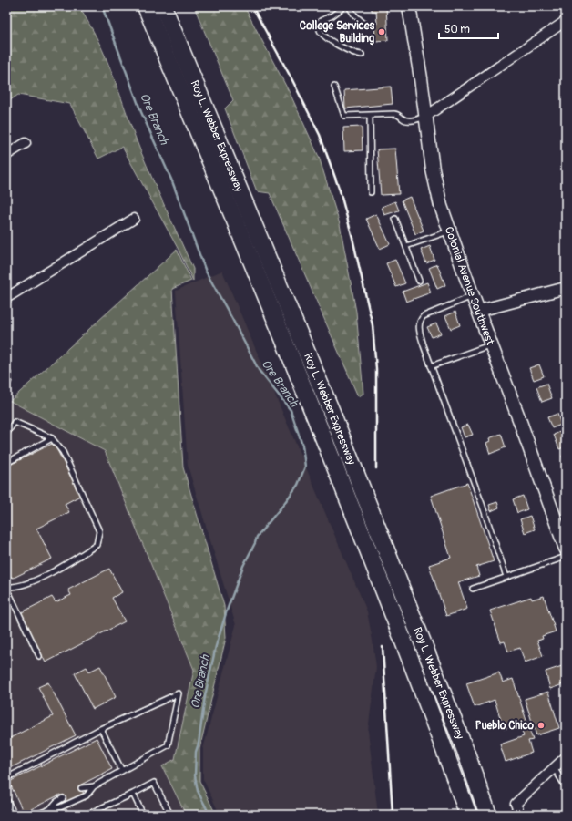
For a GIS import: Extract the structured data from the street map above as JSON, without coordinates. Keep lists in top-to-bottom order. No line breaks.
{"streets":{"highway":["Roy L. Webber Expressway"],"main road":["Colonial Avenue Southwest"]},"water":["Ore Branch"],"places":["College Services Building","Pueblo Chico"],"scale_bar":"50 m"}
